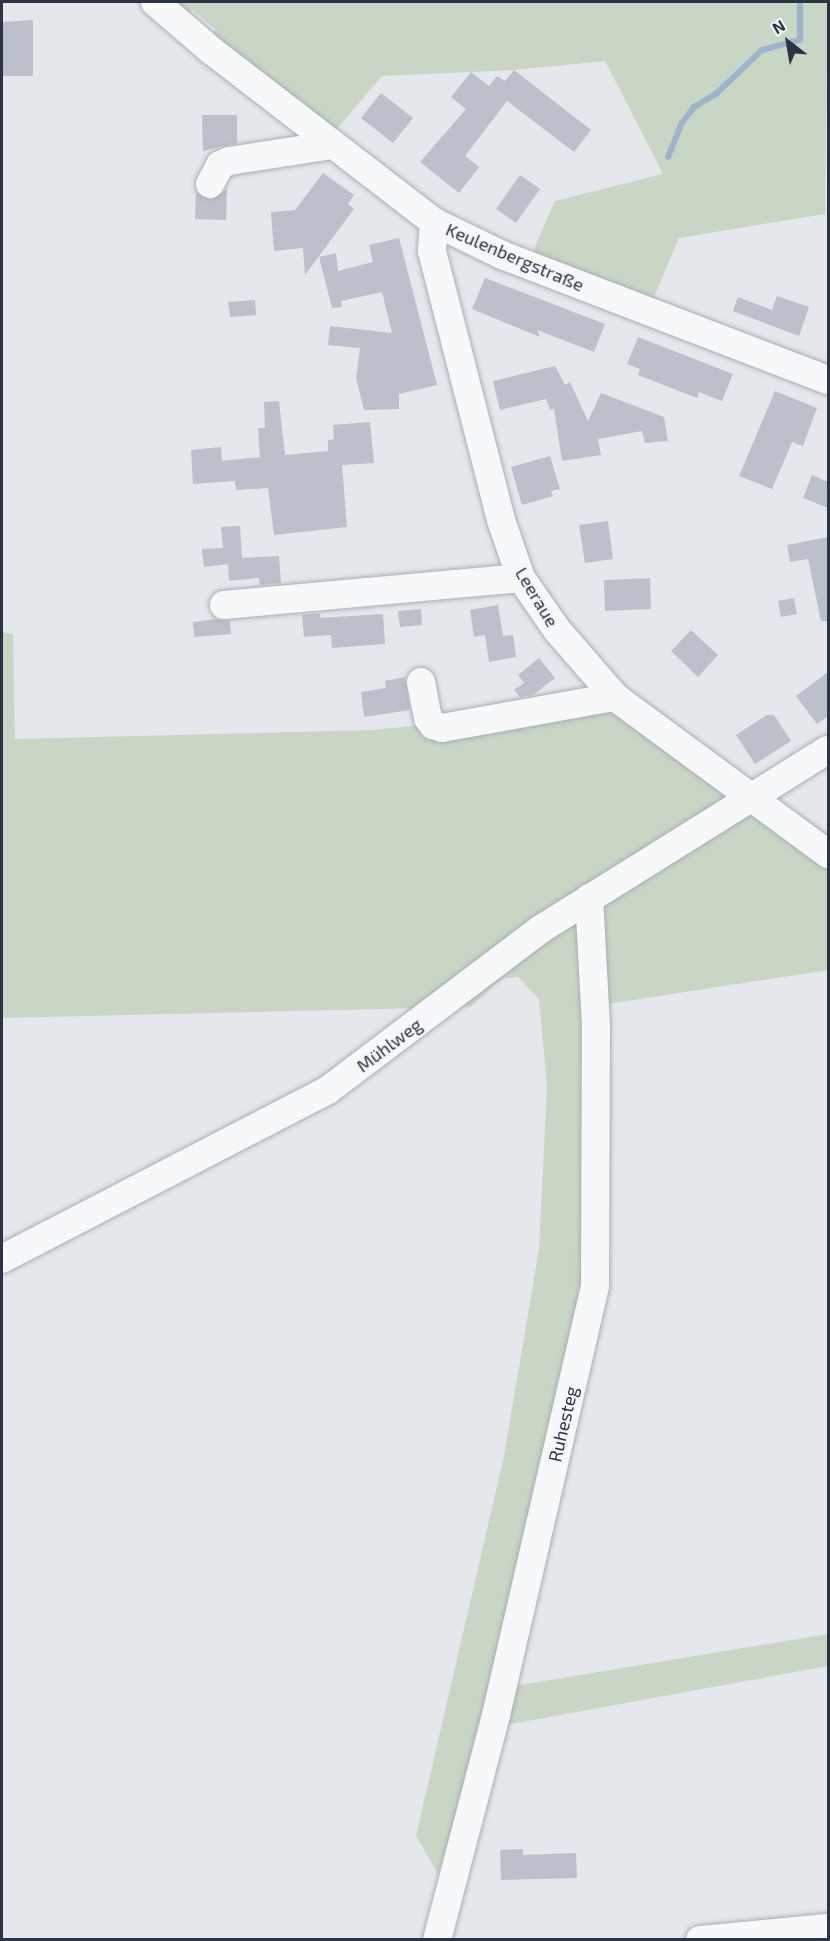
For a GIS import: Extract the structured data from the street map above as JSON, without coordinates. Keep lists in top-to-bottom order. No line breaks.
{"streets":{"street":["Keulenbergstraße","Leeraue","Mühlweg","Ruhesteg"]},"crossings":[["Keulenbergstraße","Leeraue"],["Leeraue","Mühlweg"],["Mühlweg","Ruhesteg"]],"north":"top left"}
